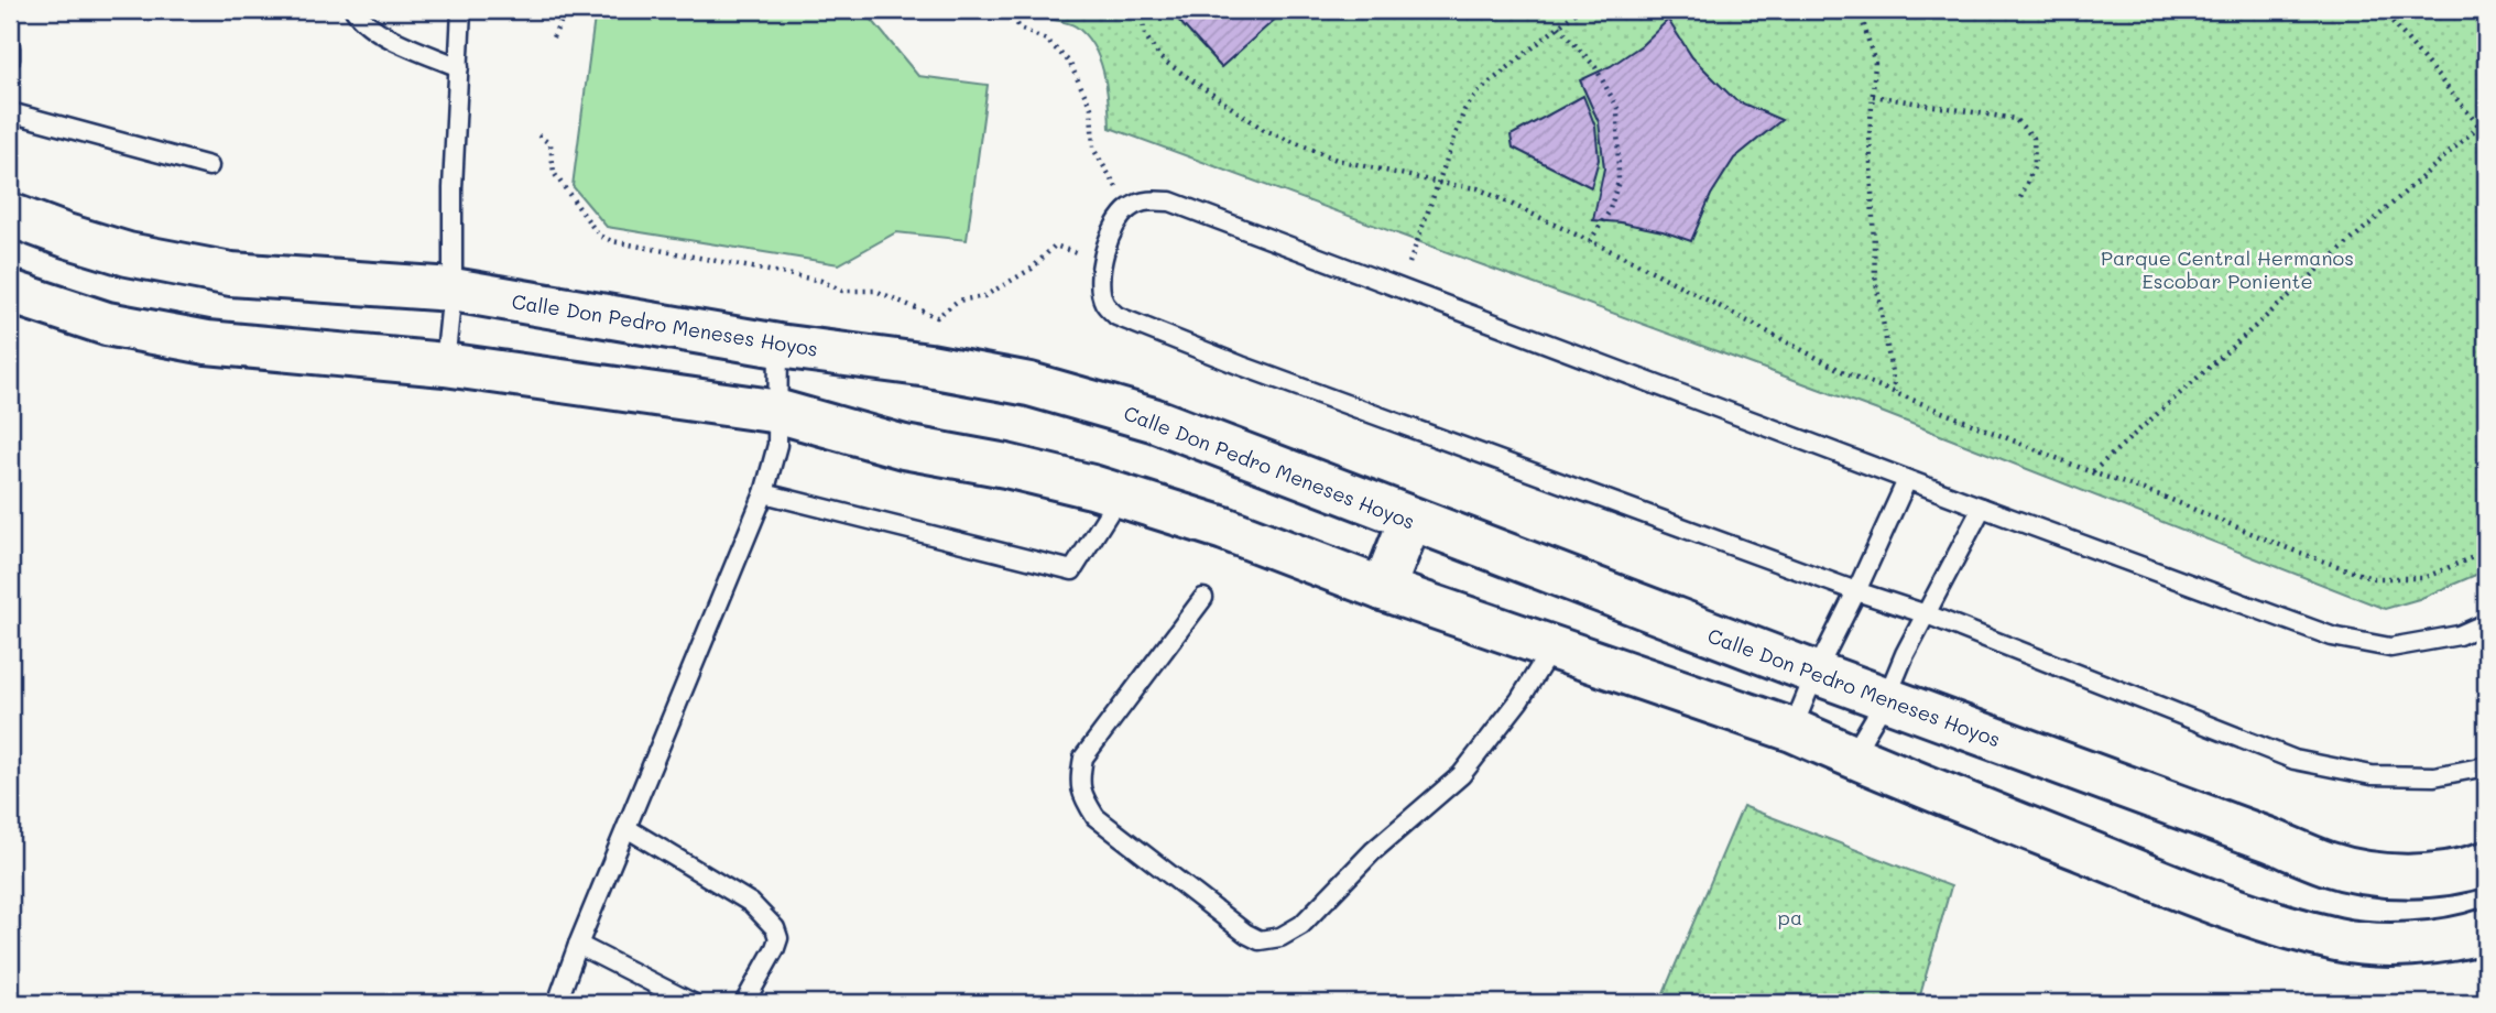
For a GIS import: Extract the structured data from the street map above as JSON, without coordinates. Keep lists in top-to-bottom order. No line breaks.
{"streets":{"street":["Calle Don Pedro Meneses Hoyos"]},"parks":["Parque Central Hermanos Escobar Poniente","pa"]}
